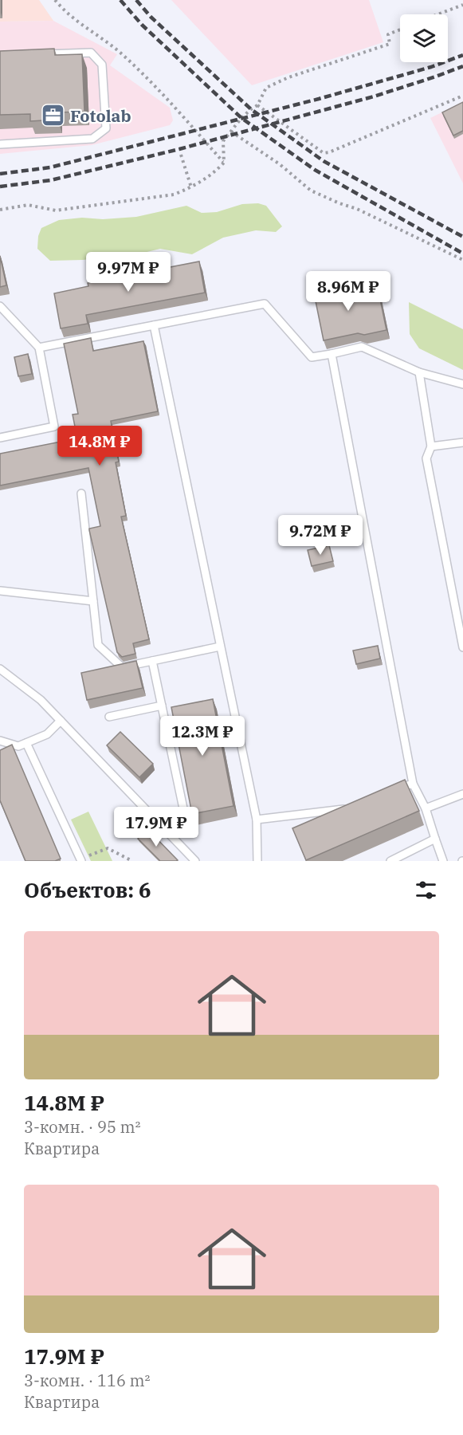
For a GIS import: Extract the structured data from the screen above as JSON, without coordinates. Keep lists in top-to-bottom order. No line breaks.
{"places":{"office":["Fotolab"]},"page":{"price":["9.97M ₽","8.96M ₽","14.8M ₽","9.72M ₽","12.3M ₽","17.9M ₽"],"heading":"Объектов: 6","list":[{"name":"14.8M ₽","note":"3-комн. · 95 m² · Квартира"},{"name":"17.9M ₽","note":"3-комн. · 116 m² · Квартира"}]}}
